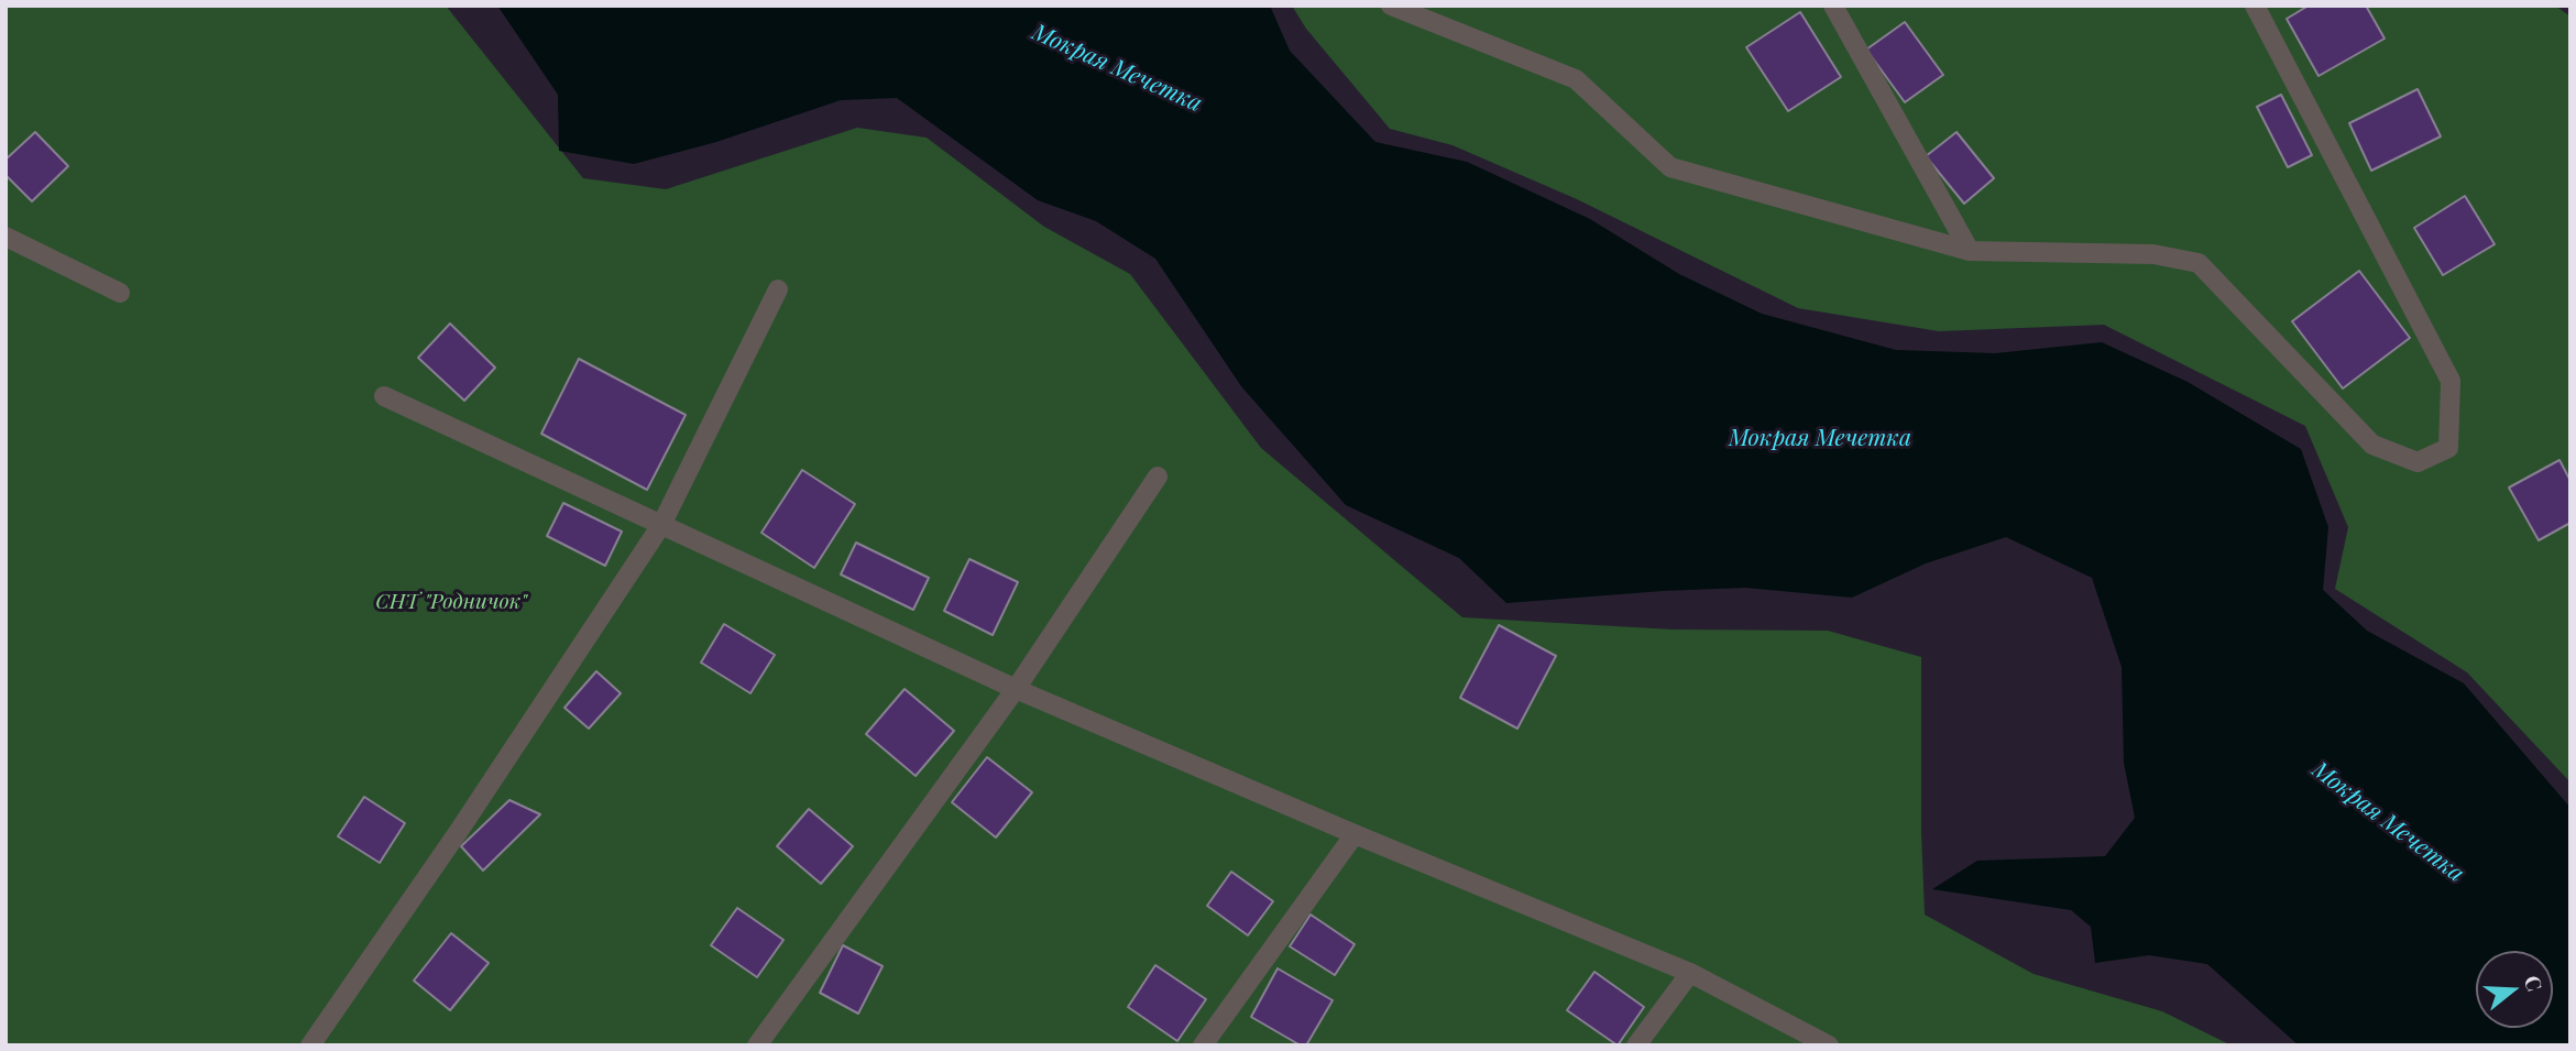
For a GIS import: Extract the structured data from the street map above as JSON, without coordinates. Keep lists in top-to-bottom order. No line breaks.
{"water":["Мокрая Мечетка"],"parks":["СНТ \"Родничок\""],"north":"right"}
